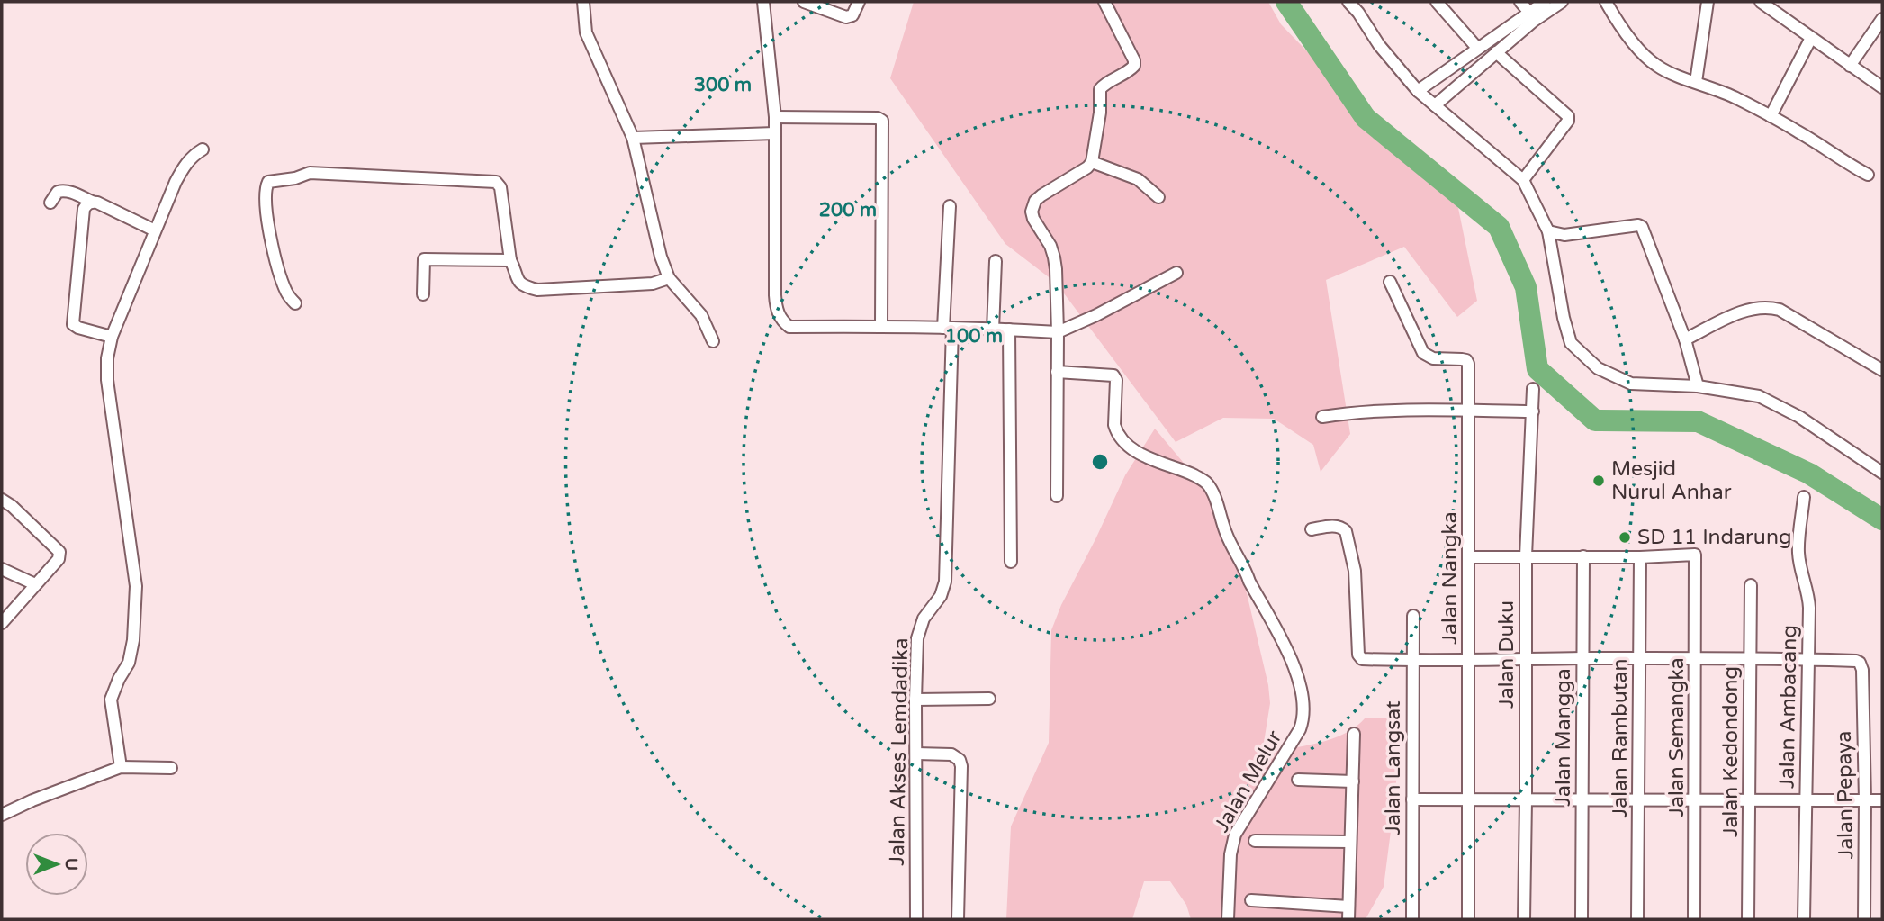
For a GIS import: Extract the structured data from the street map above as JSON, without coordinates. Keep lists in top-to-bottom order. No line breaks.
{"streets":{"street":["Jalan Nangka","Jalan Duku","Jalan Ambacang","Jalan Mangga","Jalan Semangka","Jalan Rambutan","Jalan Akses Lemdadika","Jalan Kedondong","Jalan Langsat","Jalan Melur","Jalan Pepaya"]},"crossings":[["Jalan Ambacang","Jalan Pepaya"],["Jalan Semangka","Jalan Rambutan"]],"places":["Mesjid Nurul Anhar","SD 11 Indarung"],"north":"right","rings":["300 m","200 m","100 m"]}
